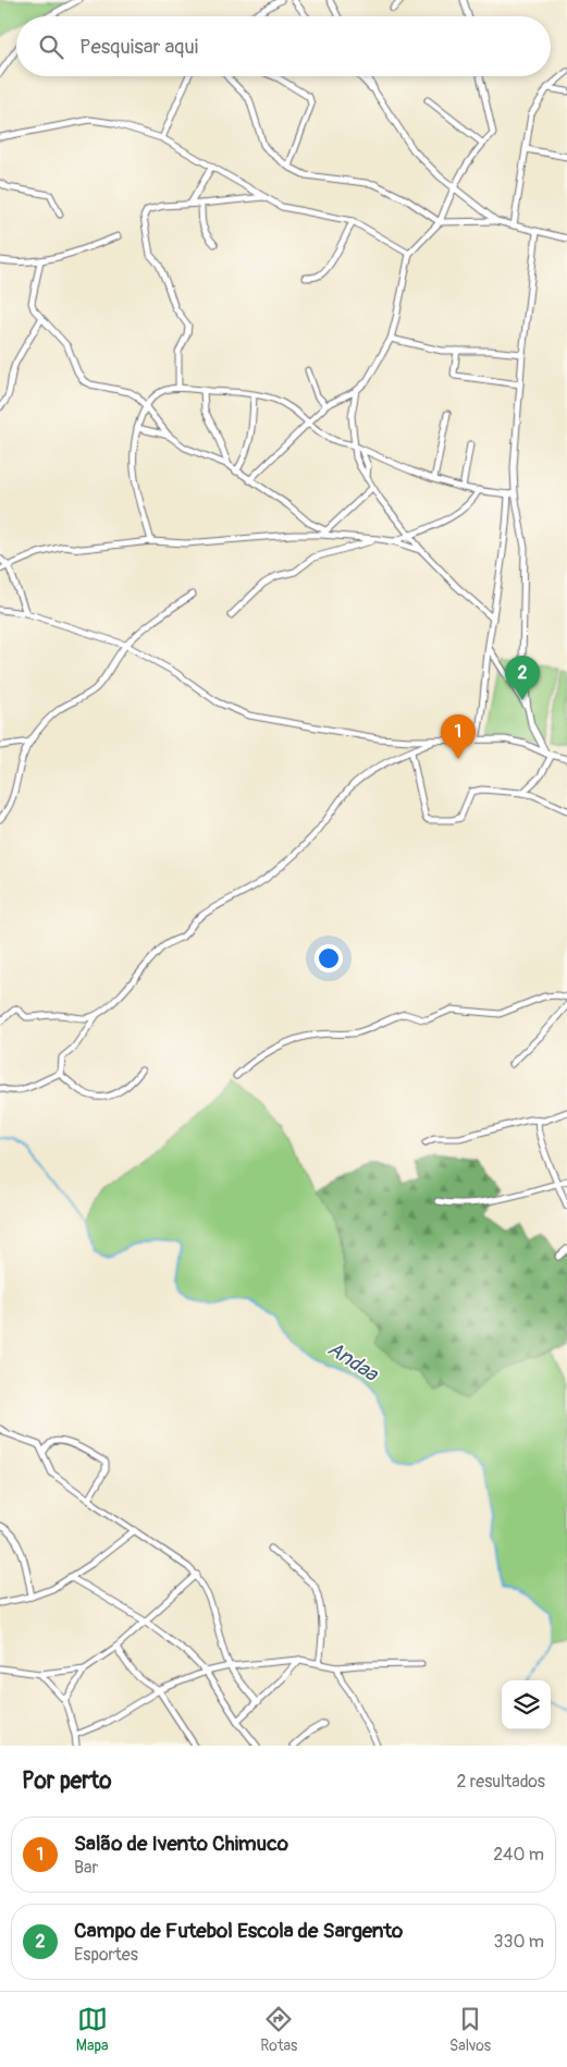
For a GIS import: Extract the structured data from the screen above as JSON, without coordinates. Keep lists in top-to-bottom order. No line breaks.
{"water":["Andaa"],"page":{"search":"Pesquisar aqui","pins":["2","1"],"heading":["Por perto","2 resultados"],"list":[{"mark":"1","name":"Salão de Ivento Chimuco","note":"Bar","value":"240 m"},{"mark":"2","name":"Campo de Futebol Escola de Sargento","note":"Esportes","value":"330 m"}],"nav":["Mapa","Rotas","Salvos"]}}
